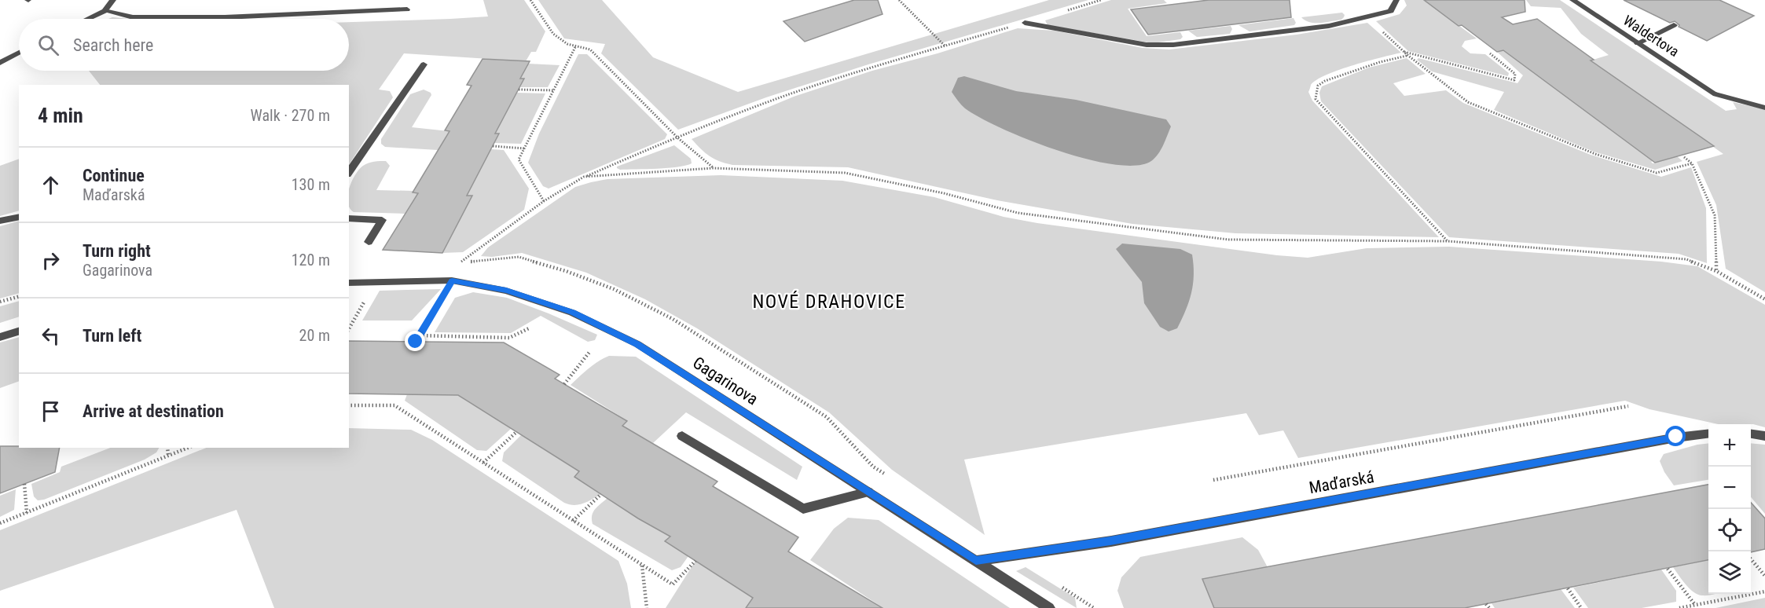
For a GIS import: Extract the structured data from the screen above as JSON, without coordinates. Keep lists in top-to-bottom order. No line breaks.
{"streets":{"street":["Waldertova","Gagarinova","Maďarská"]},"crossings":[["Gagarinova","Maďarská"]],"districts":["NOVÉ DRAHOVICE"],"page":{"search":"Search here","heading":["4 min","Walk · 270 m"],"list":[["Continue","Maďarská","130 m"],["Turn right","Gagarinova","120 m"],["Turn left","20 m"],"Arrive at destination"],"map_buttons":["+","−"]}}
